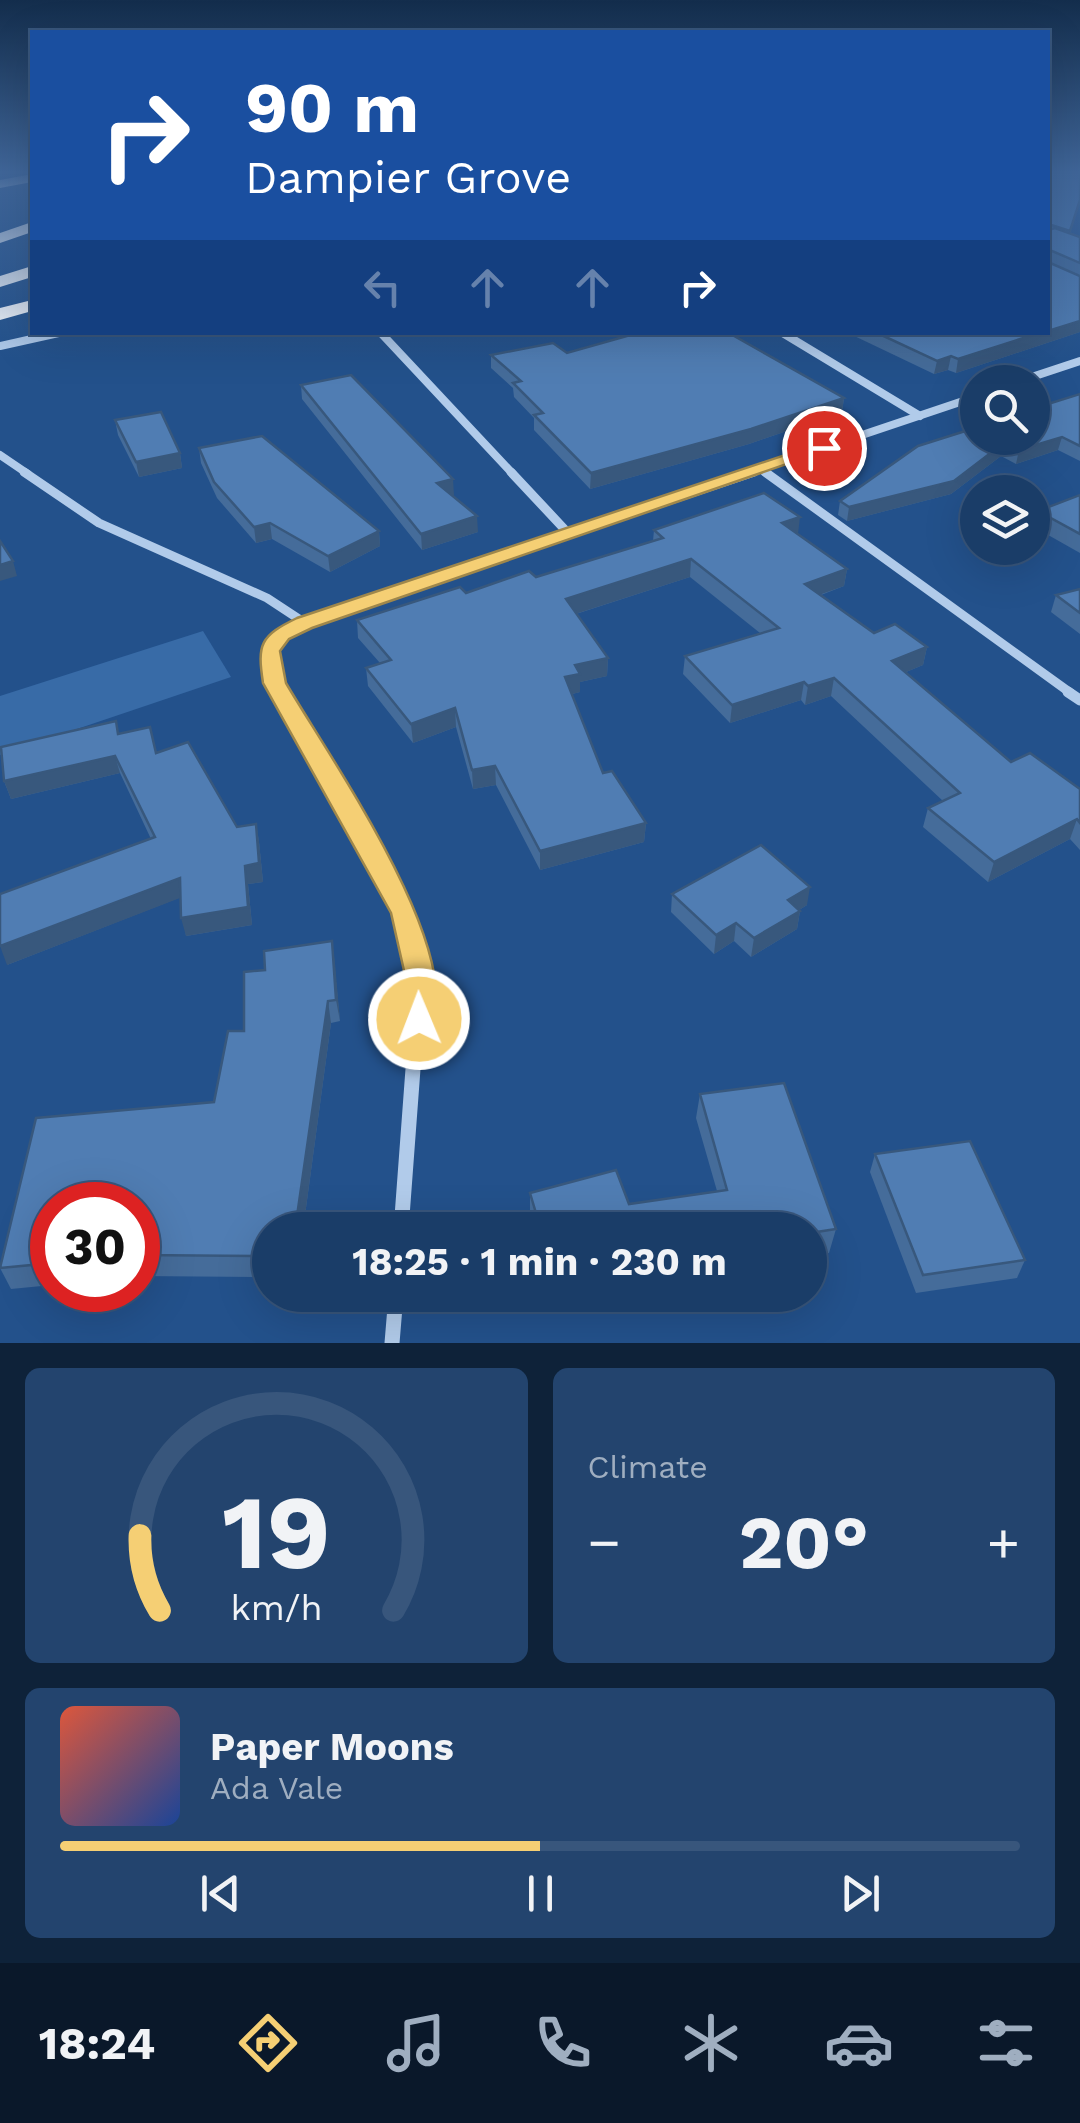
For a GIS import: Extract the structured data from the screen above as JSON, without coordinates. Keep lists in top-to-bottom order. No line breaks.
{"page":{"turn":["90 m","Dampier Grove"],"limit":"30","trip":"18:25 · 1 min · 230 m","tile":"Climate","heat":["−","20°","+"],"song":["Paper Moons","Ada Vale"],"tabs":"18:24","gauge":["19","km/h"]}}
